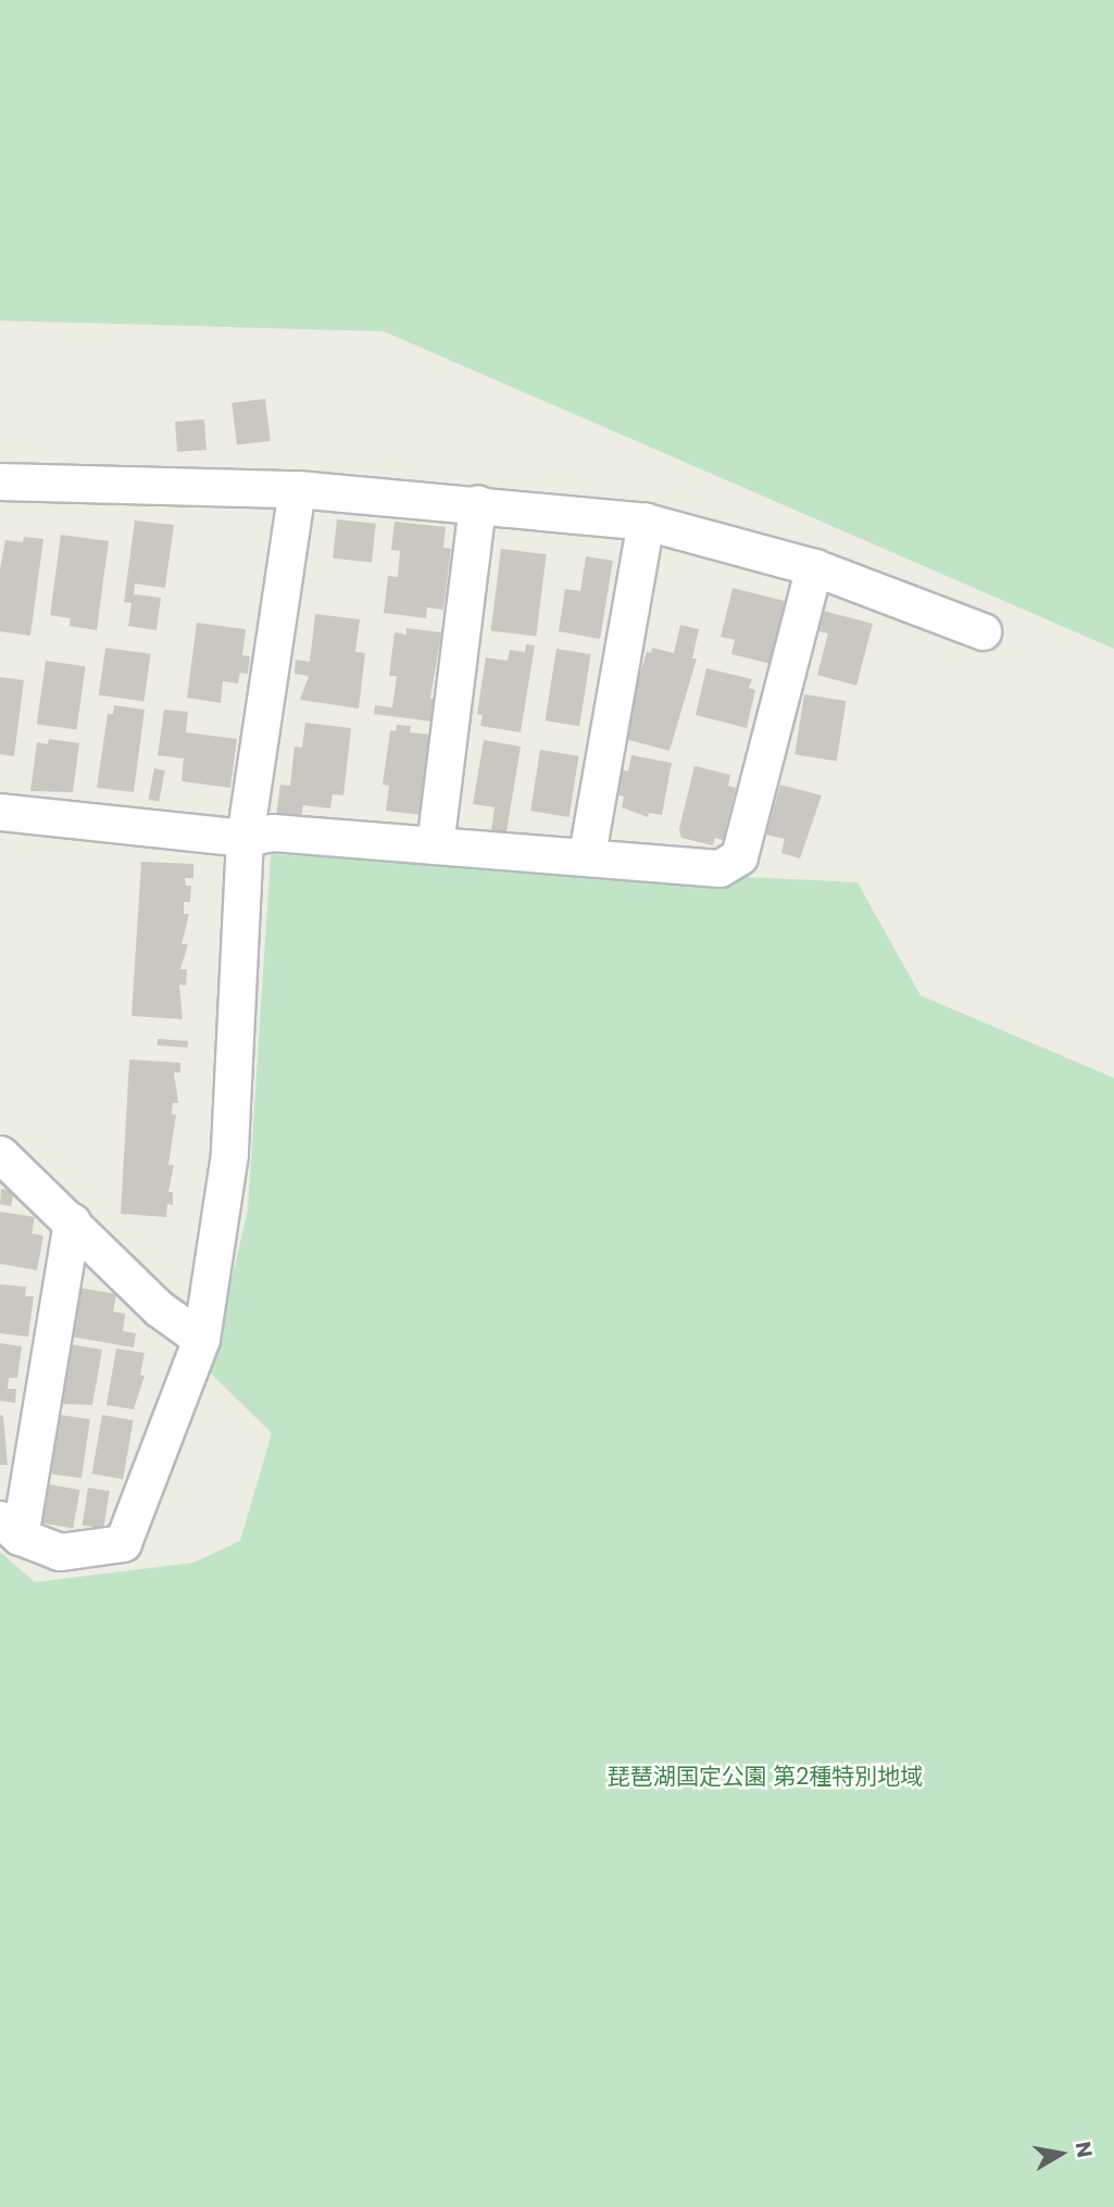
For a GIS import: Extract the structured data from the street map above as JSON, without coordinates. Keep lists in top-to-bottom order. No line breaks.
{"parks":["琵琶湖国定公園 第2種特別地域"],"north":"right"}
